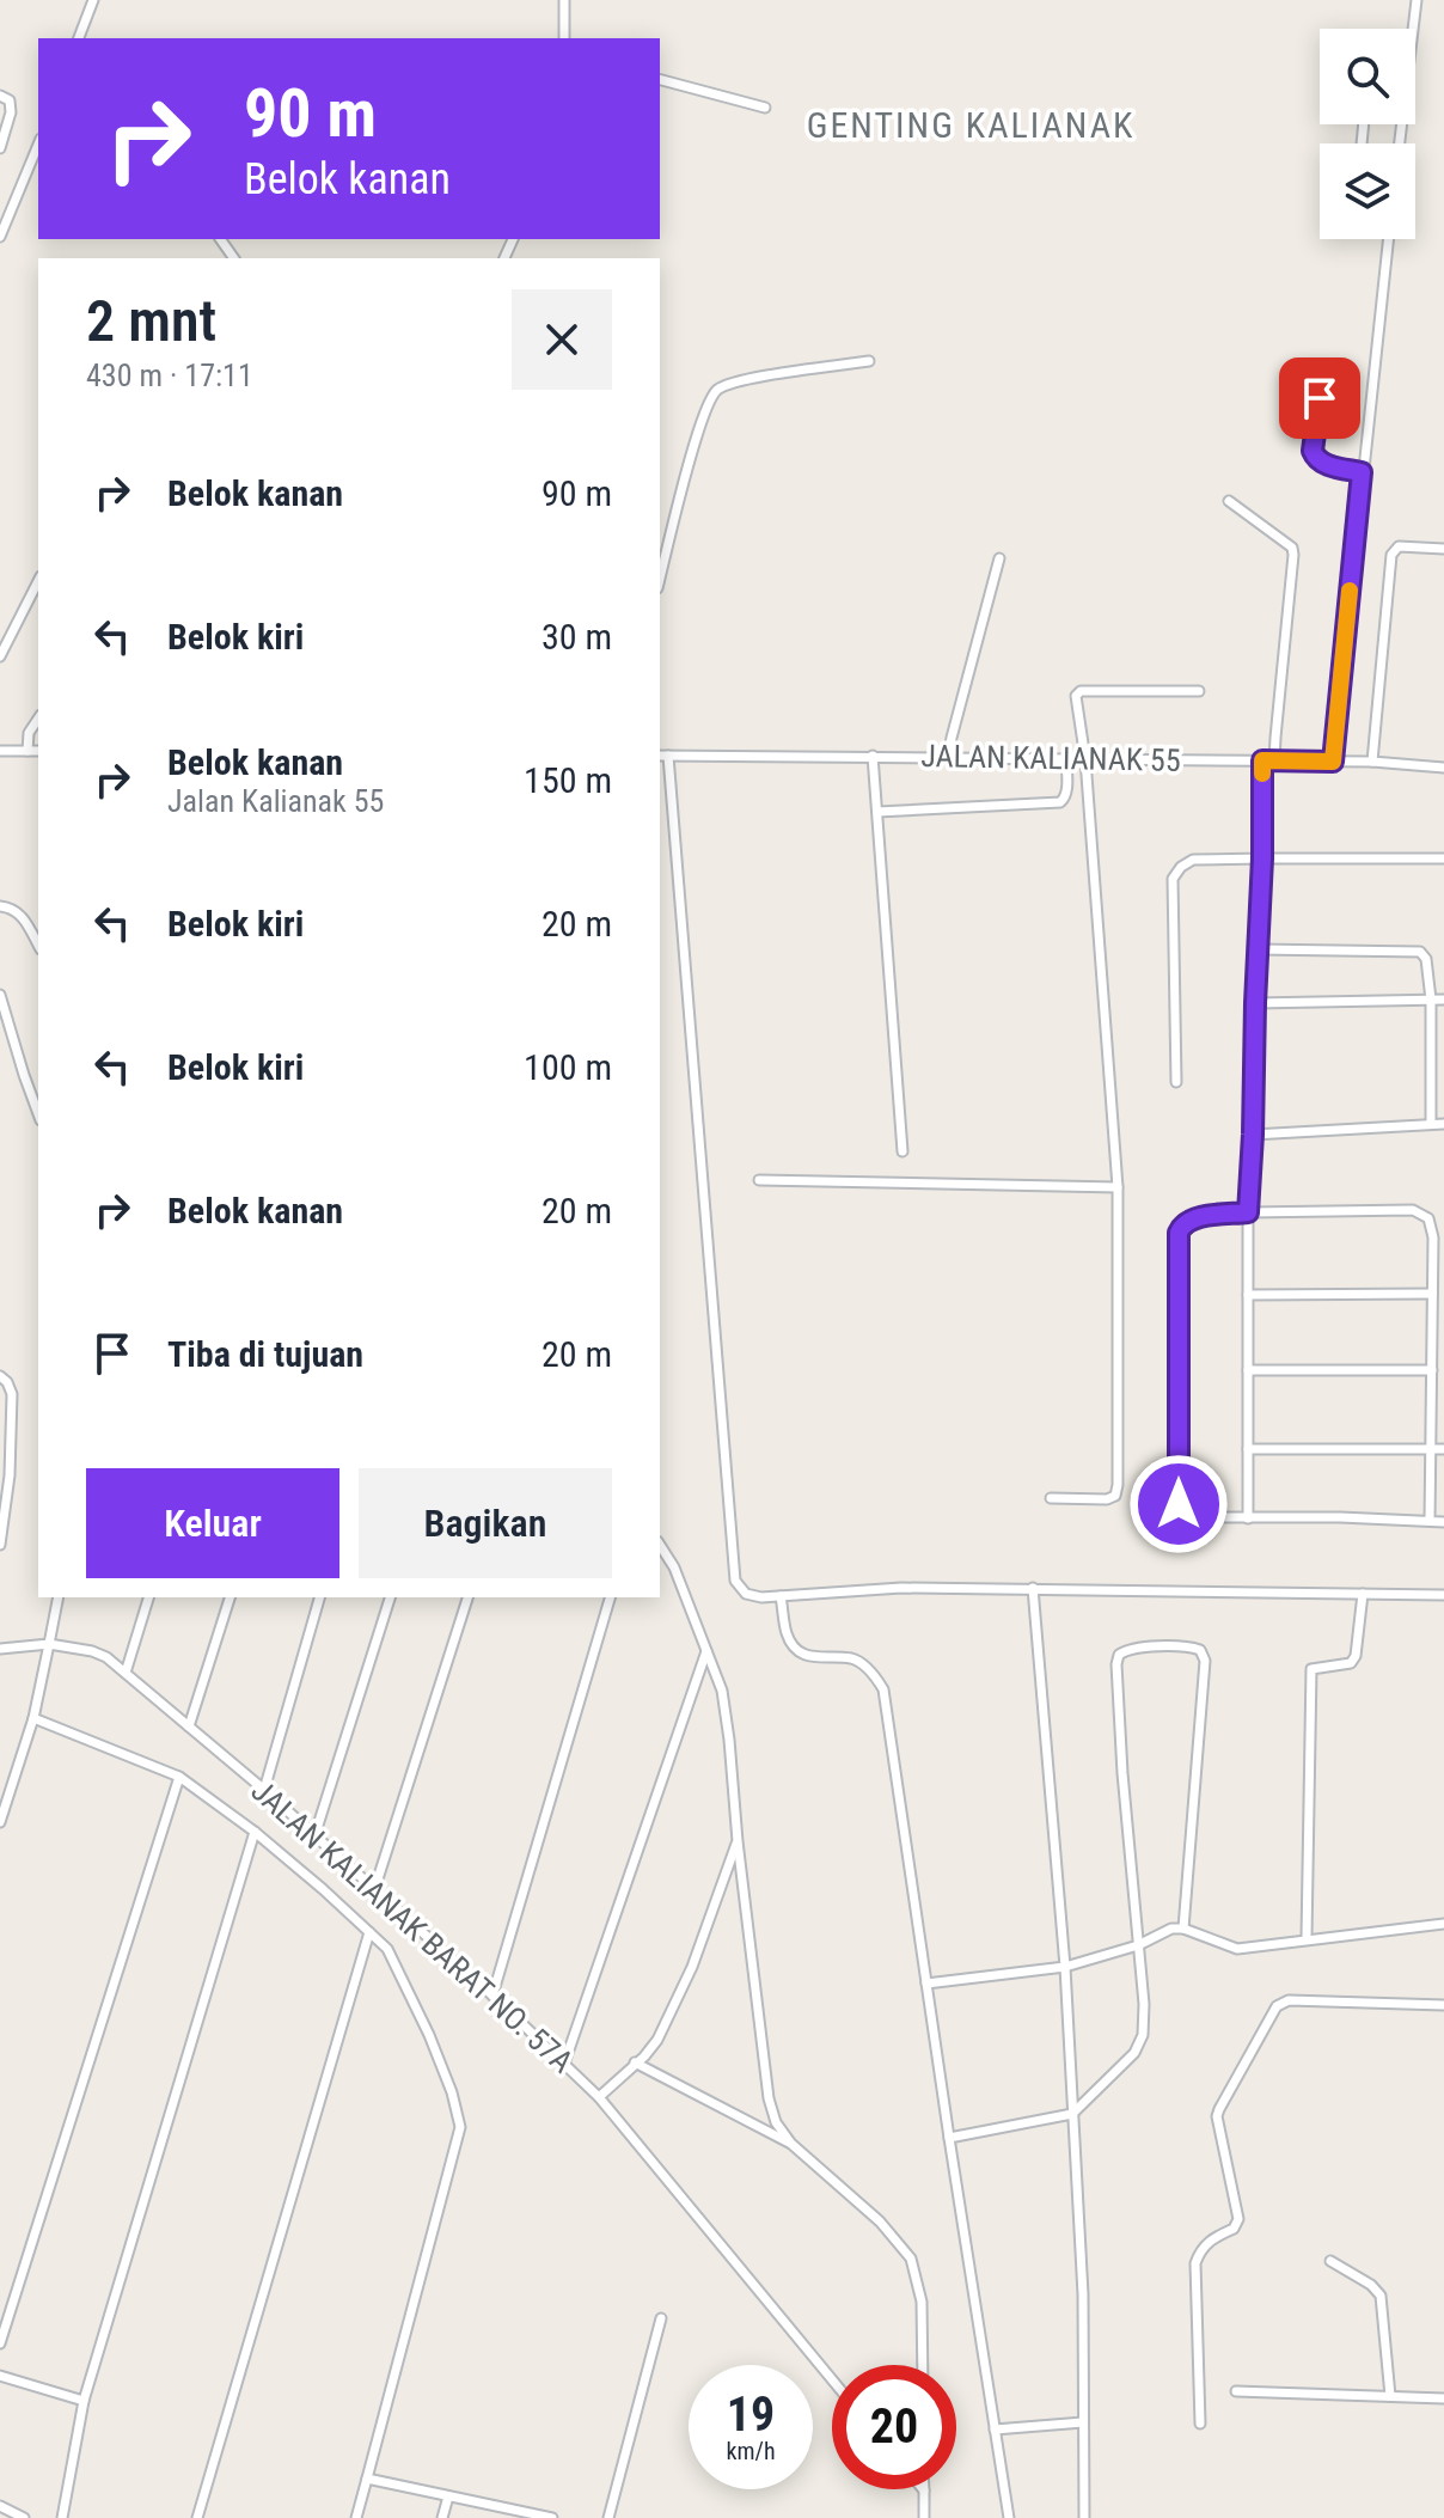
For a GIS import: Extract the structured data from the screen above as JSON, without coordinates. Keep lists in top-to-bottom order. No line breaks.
{"streets":{"lane":["JALAN KALIANAK 55","JALAN KALIANAK BARAT NO. 57A"]},"districts":["GENTING KALIANAK"],"page":{"turn":["90 m","Belok kanan"],"heading":["2 mnt","430 m · 17:11"],"list":[{"name":"Belok kanan","value":"90 m"},{"name":"Belok kiri","value":"30 m"},{"name":"Belok kanan","note":"Jalan Kalianak 55","value":"150 m"},{"name":"Belok kiri","value":"20 m"},{"name":"Belok kiri","value":"100 m"},{"name":"Belok kanan","value":"20 m"},{"name":"Tiba di tujuan","value":"20 m"}],"buttons":["Keluar","Bagikan"],"speed":"19 km/h","limit":"20"}}
